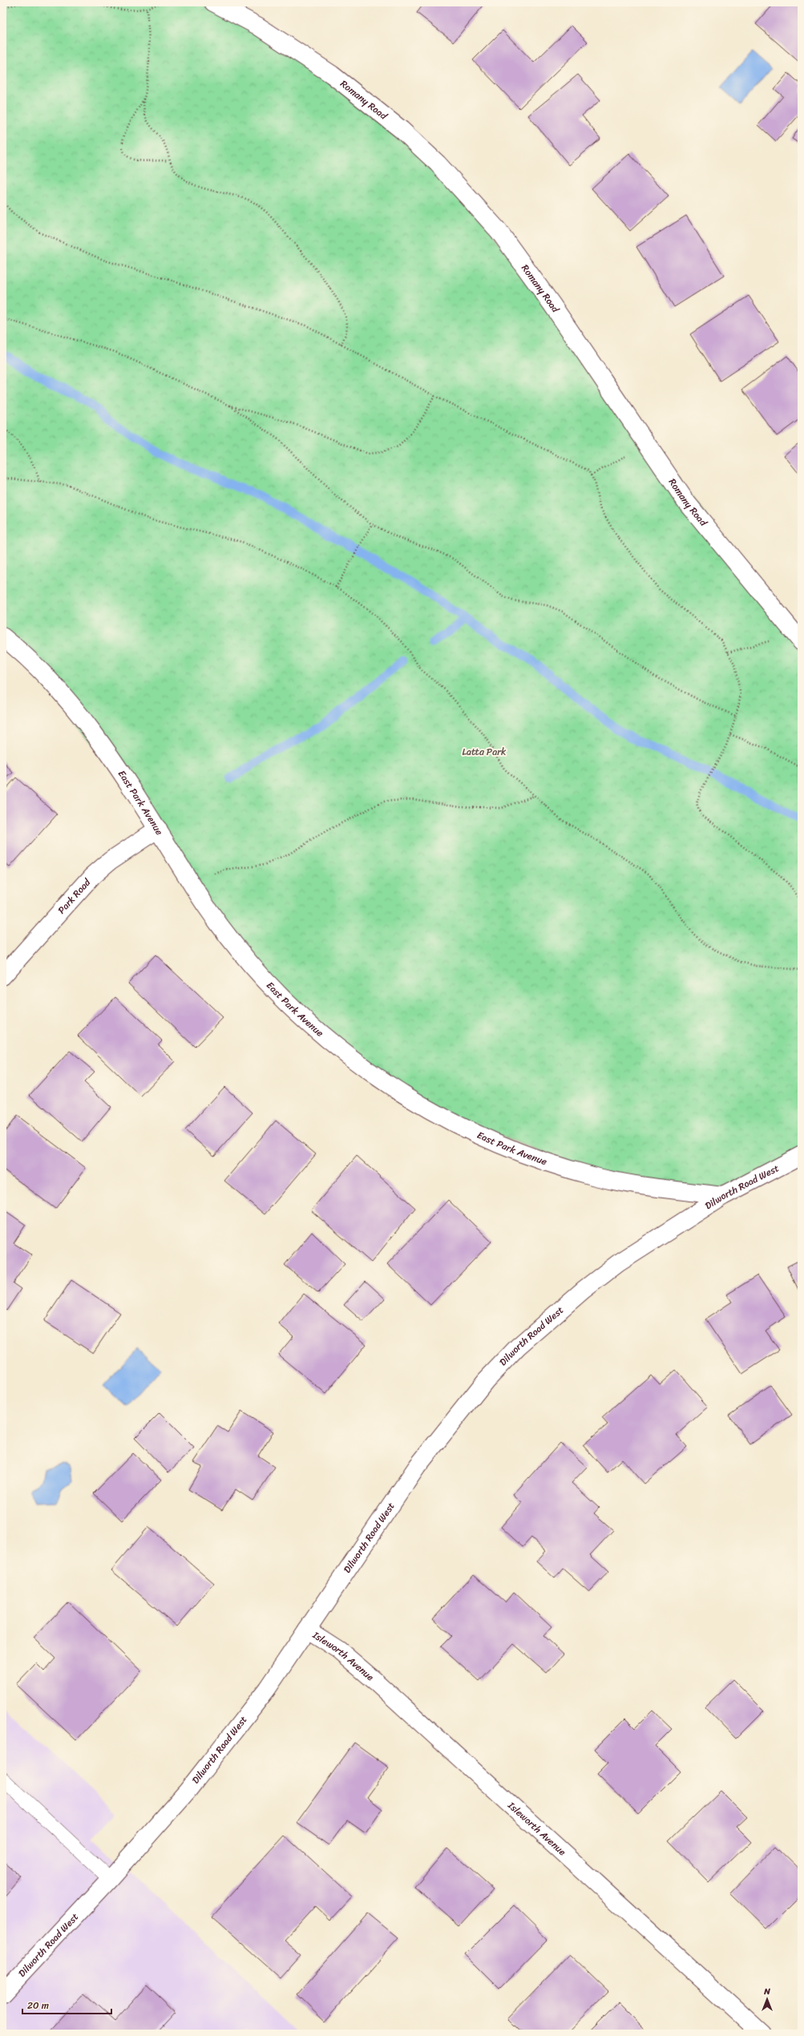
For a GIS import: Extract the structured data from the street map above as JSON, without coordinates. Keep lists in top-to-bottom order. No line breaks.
{"streets":{"street":["Romany Road","East Park Avenue","Park Road","Dilworth Road West","Isleworth Avenue"]},"crossings":[["East Park Avenue","Park Road"],["East Park Avenue","Dilworth Road West"],["Dilworth Road West","Isleworth Avenue"]],"parks":["Latta Park"],"scale_bar":"20 m","north":"top"}
